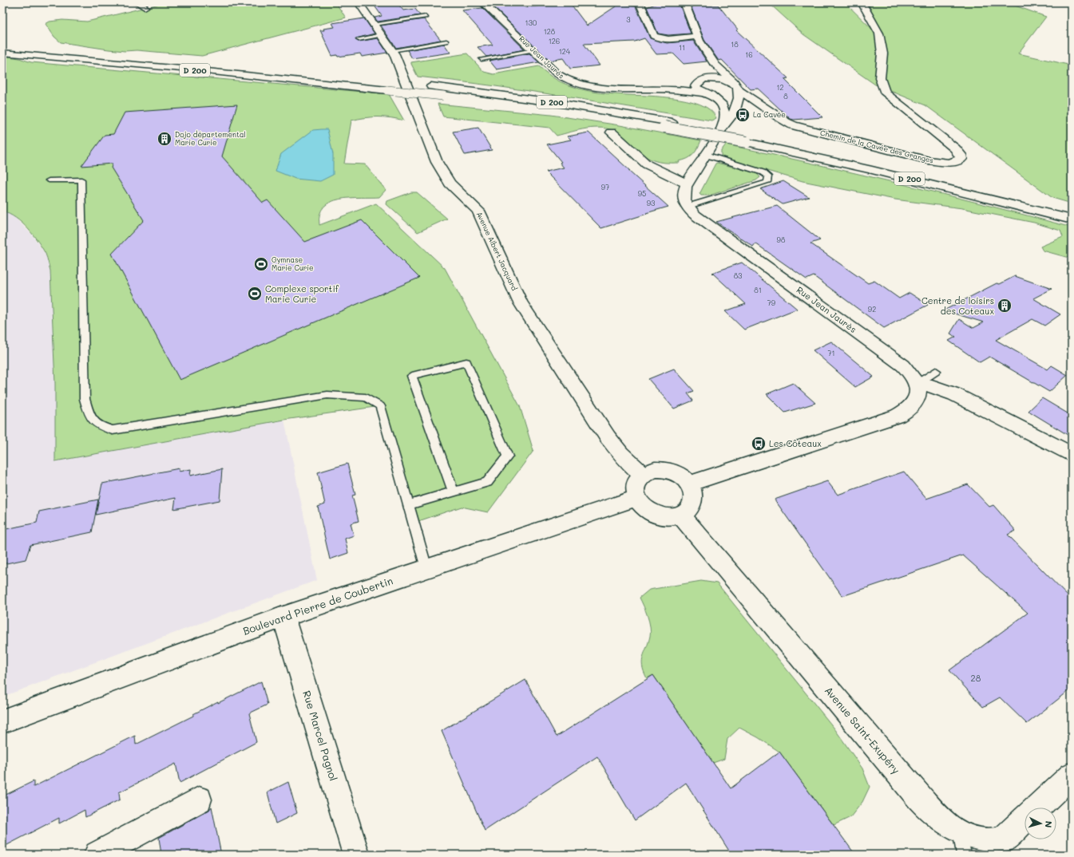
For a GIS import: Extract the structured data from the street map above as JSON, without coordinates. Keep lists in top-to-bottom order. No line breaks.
{"streets":{"street":["Rue Jean Jaurès","D 200","Chemin de la Cavée des Granges","Avenue Albert Jacquard","Boulevard Pierre de Coubertin","Avenue Saint-Exupéry","Rue Marcel Pagnol"]},"crossings":[["Rue Jean Jaurès","Chemin de la Cavée des Granges"],["Avenue Albert Jacquard","Boulevard Pierre de Coubertin"],["Avenue Albert Jacquard","Avenue Saint-Exupéry"],["Boulevard Pierre de Coubertin","Avenue Saint-Exupéry"],["Boulevard Pierre de Coubertin","Rue Marcel Pagnol"]],"places":{"bus stop":["La Cavée","Les Côteaux"],"building":["Dojo départemental Marie Curie","Centre de loisirs des Coteaux"],"sports":["Gymnase Marie Curie","Complexe sportif Marie Curie"]},"house_numbers":["3","130","128","126","18","11","124","16","12","8","97","95","93","98","83","81","79","92","71","28"],"north":"right"}
